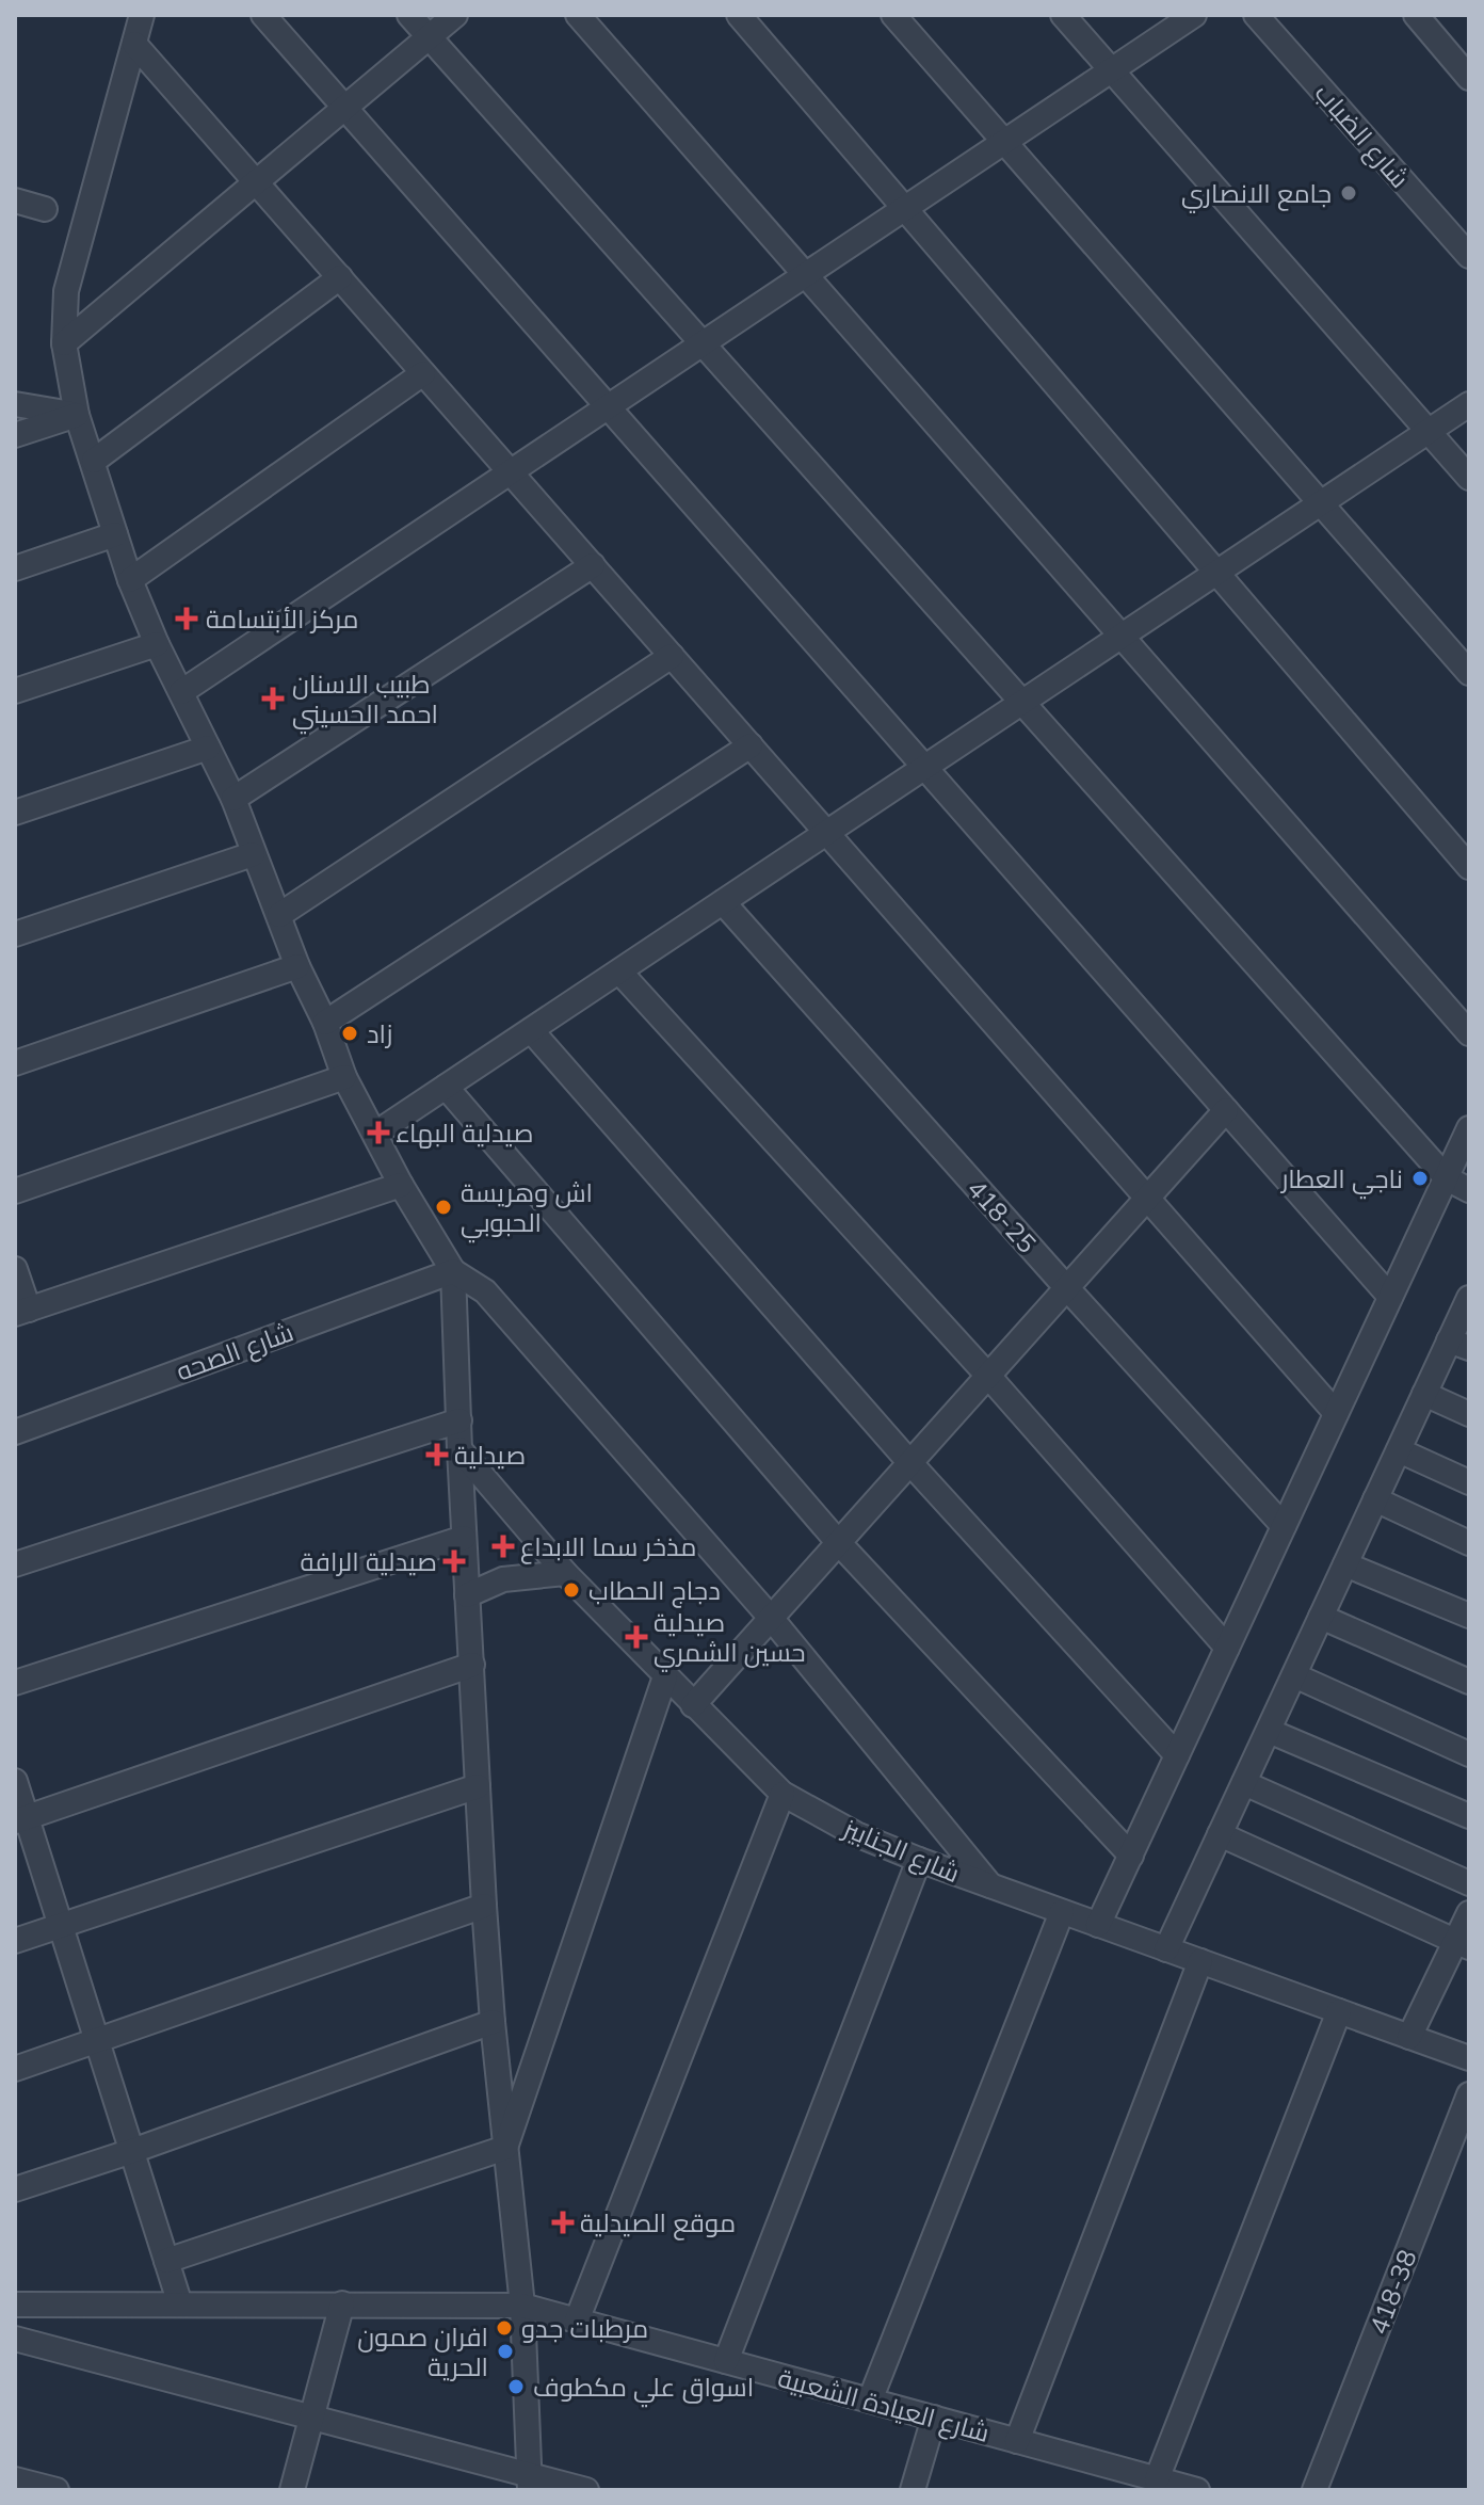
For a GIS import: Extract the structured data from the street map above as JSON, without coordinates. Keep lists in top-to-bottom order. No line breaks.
{"streets":{"street":["شارع الضباب","418-25","شارع الصحه","شارع الجنابيز","418-38","شارع العيادة الشعبية"]},"places":{"other":["جامع الانصاري","زاد","ناجي العطار","اش وهريسة الحبوبي","دجاج الحطاب","مرطبات جدو","افران صمون الحرية","اسواق علي مكطوف"],"health":["مركز الأبتسامة","طبيب الاسنان احمد الحسيني","صيدلية البهاء","صيدلية","مذخر سما الابداع","صيدلية الرافة","صيدلية حسين الشمري","موقع الصيدلية"]}}
